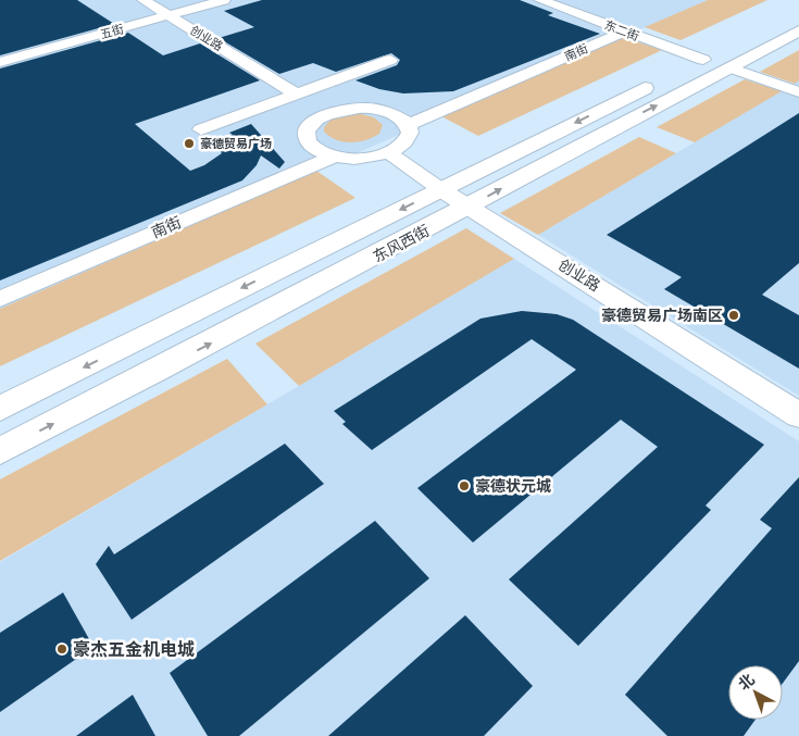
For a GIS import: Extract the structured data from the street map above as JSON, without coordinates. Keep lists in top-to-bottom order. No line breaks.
{"streets":{"main road":["创业路","东风西街"],"street":["东二街","五街","南街"]},"crossings":[["东二街","南街"],["东二街","东风西街"],["五街","创业路"],["创业路","东风西街"]],"places":["豪德贸易广场","豪德贸易广场南区","豪德状元城","豪杰五金机电城"],"north":"top left"}
